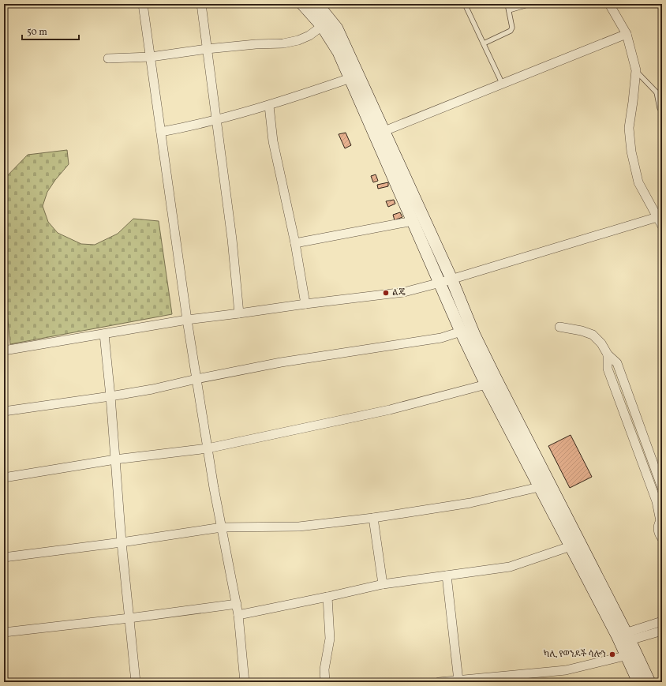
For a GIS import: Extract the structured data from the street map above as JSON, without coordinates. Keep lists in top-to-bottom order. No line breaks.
{"places":["ልጄ","ካሊ የወንዶች ሳሎን"],"scale_bar":"50 m"}
